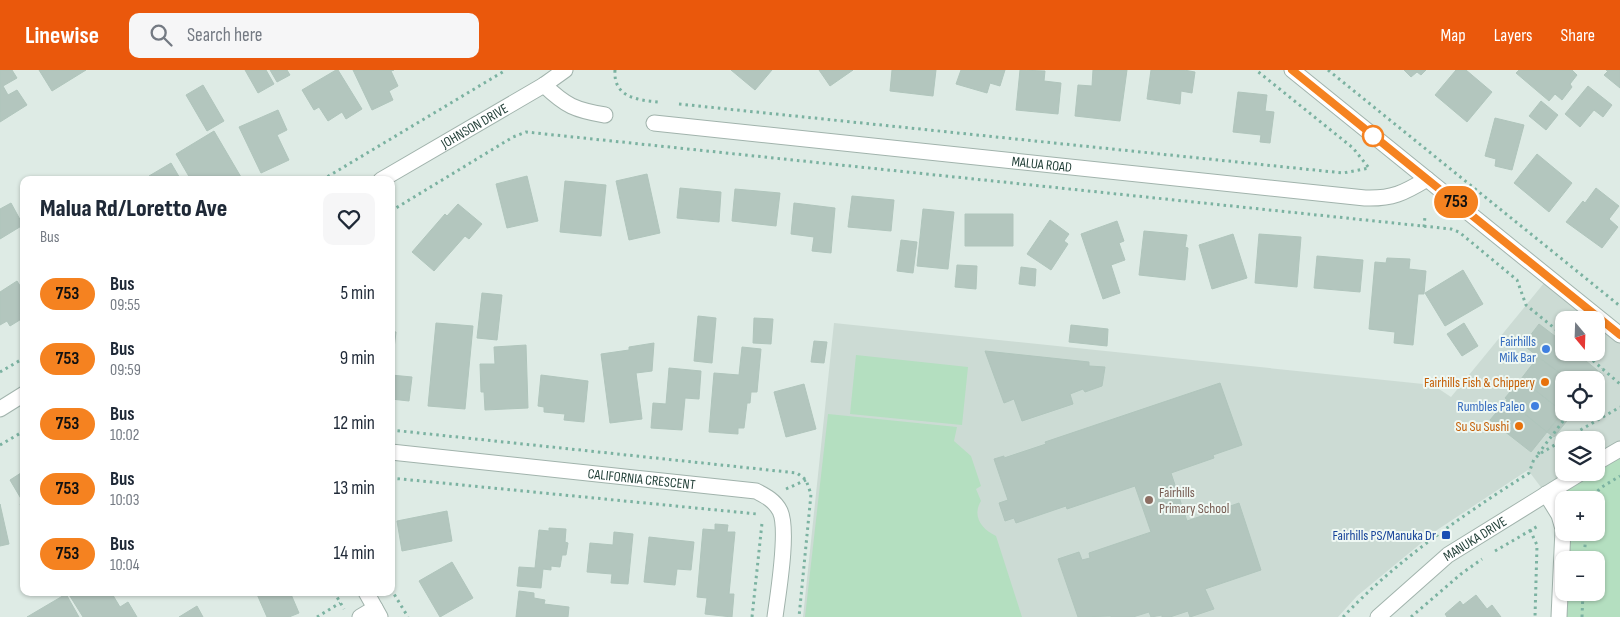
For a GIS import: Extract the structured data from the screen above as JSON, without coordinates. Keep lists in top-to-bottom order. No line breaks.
{"streets":{"street":["JOHNSON DRIVE","MALUA ROAD","CALIFORNIA CRESCENT","MANUKA DRIVE"]},"places":{"other":["Fairhills Milk Bar","Fairhills Fish & Chippery","Rumbles Paleo","Su Su Sushi","Fairhills Primary School"],"transit":["Fairhills PS/Manuka Dr"]},"lines":["bus line 753"],"north":"bottom","page":{"header":"Linewise","search":"Search here","nav":["Map","Layers","Share"],"on_map":"753","heading":["Malua Rd/Loretto Ave","Bus"],"list":[{"mark":"753","name":"Bus","note":"09:55","value":"5 min"},{"mark":"753","name":"Bus","note":"09:59","value":"9 min"},{"mark":"753","name":"Bus","note":"10:02","value":"12 min"},{"mark":"753","name":"Bus","note":"10:03","value":"13 min"},{"mark":"753","name":"Bus","note":"10:04","value":"14 min"}],"map_buttons":["+","−"]}}
